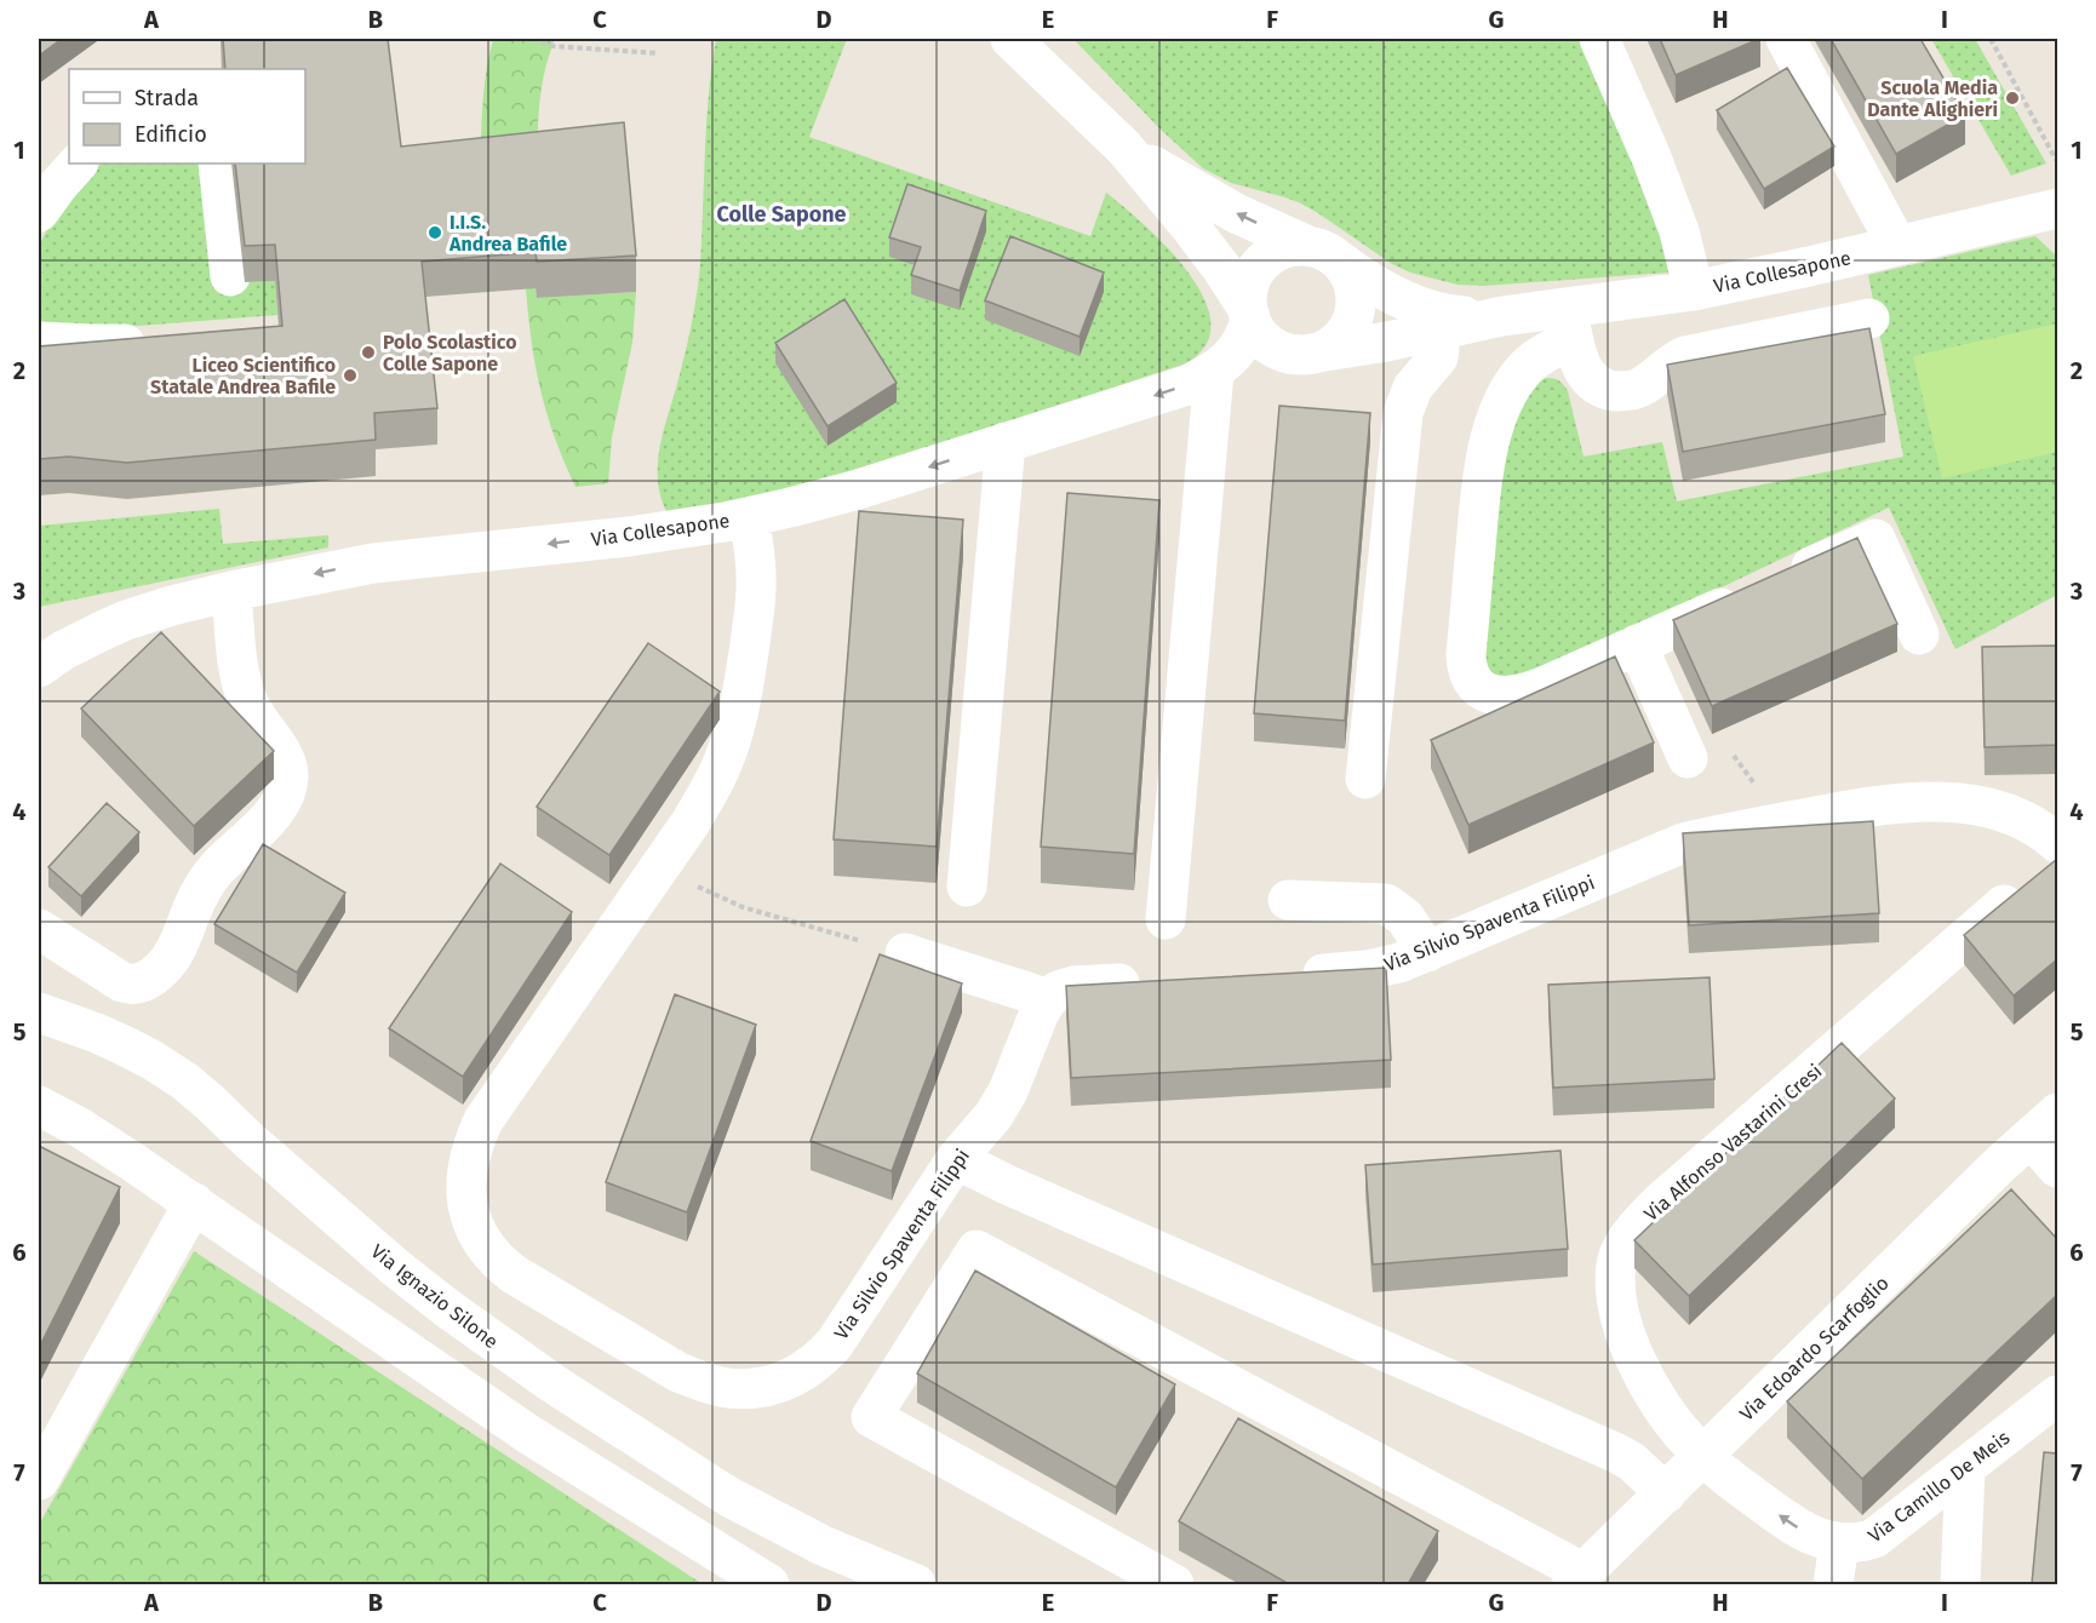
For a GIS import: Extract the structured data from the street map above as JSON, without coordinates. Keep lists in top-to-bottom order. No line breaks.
{"streets":{"street":["Via Collesapone","Via Silvio Spaventa Filippi","Via Alfonso Vastarini Cresi","Via Ignazio Silone","Via Edoardo Scarfoglio","Via Camillo De Meis"]},"crossings":[["Via Collesapone","Via Silvio Spaventa Filippi"],["Via Alfonso Vastarini Cresi","Via Edoardo Scarfoglio"],["Via Alfonso Vastarini Cresi","Via Camillo De Meis"],["Via Edoardo Scarfoglio","Via Camillo De Meis"]],"one_way":["Via Collesapone","Via Camillo De Meis"],"districts":["Colle Sapone"],"places":["Scuola Media Dante Alighieri","I.I.S. Andrea Bafile","Polo Scolastico Colle Sapone","Liceo Scientifico Statale Andrea Bafile"],"legend":["Strada","Edificio"],"grid":{"columns":["A","B","C","D","E","F","G","H","I"],"rows":["1","2","3","4","5","6","7"]}}
